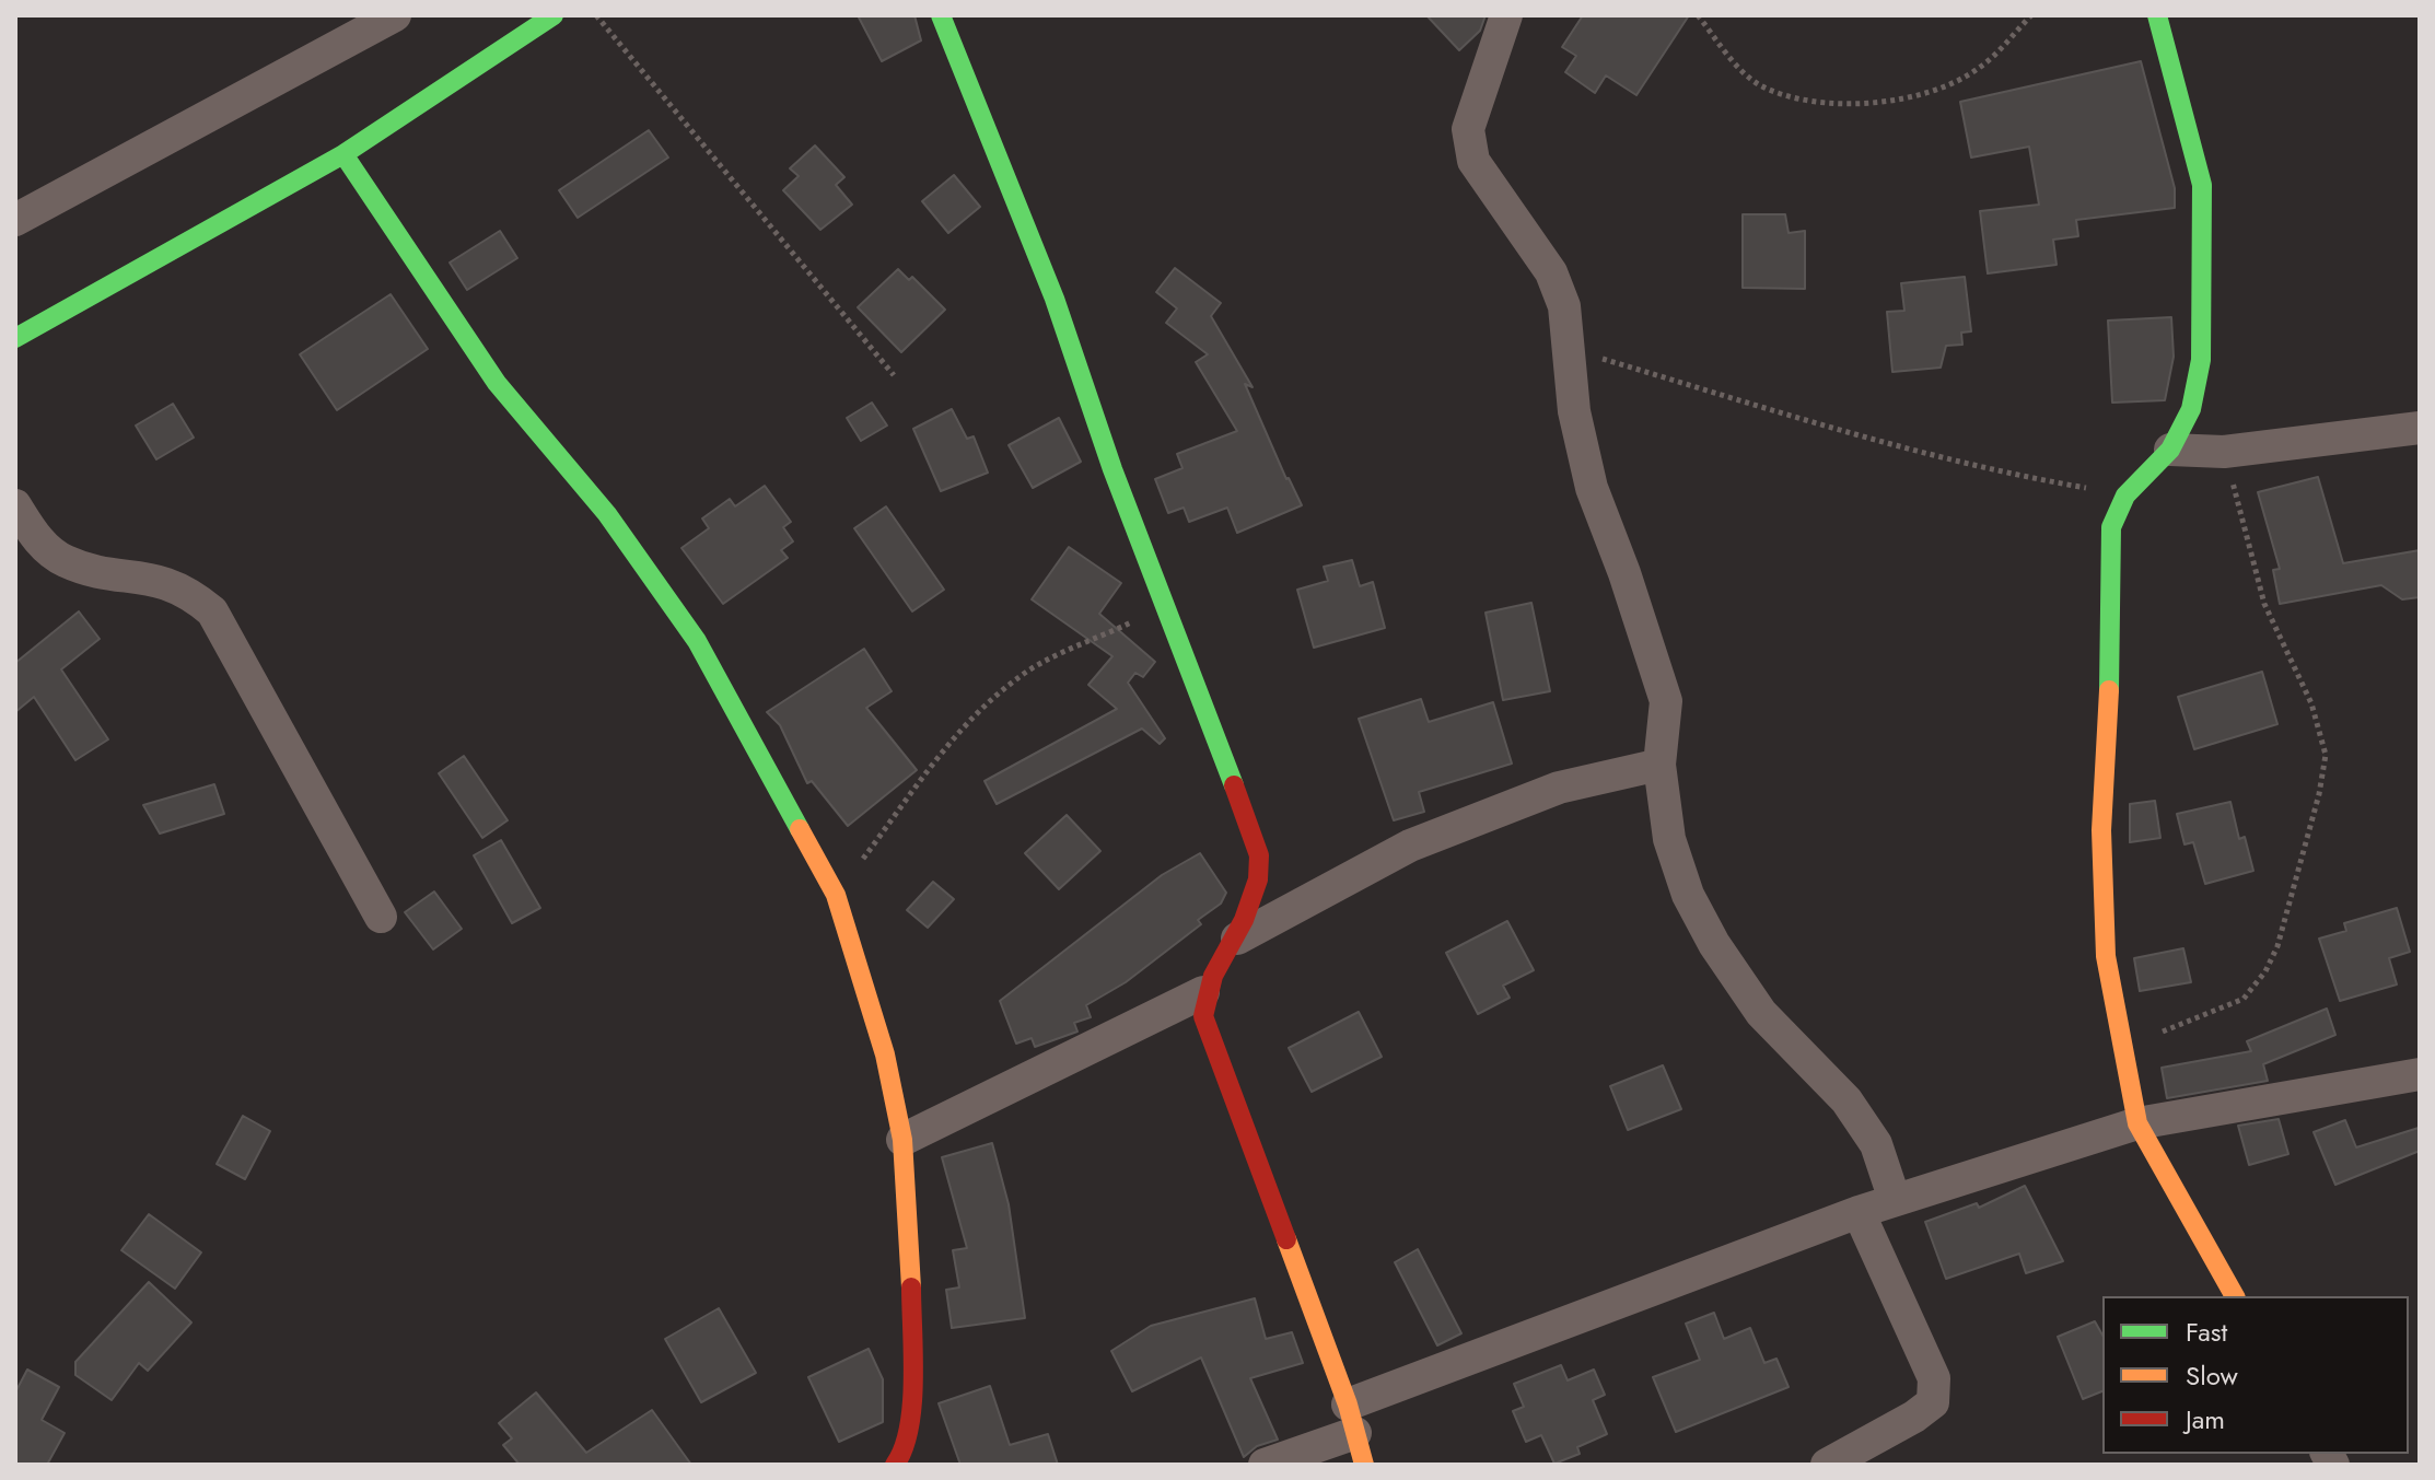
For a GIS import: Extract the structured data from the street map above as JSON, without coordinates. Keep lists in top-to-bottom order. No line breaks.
{"legend":["Fast","Slow","Jam"]}
